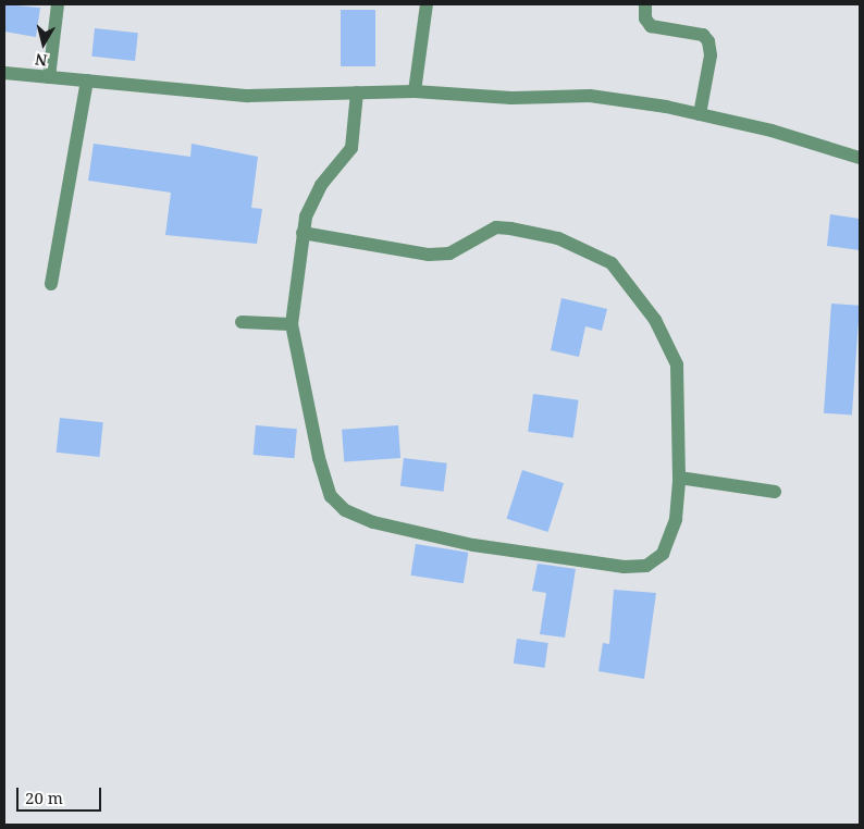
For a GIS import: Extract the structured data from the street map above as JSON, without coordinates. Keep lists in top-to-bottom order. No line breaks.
{"scale_bar":"20 m","north":"bottom"}
